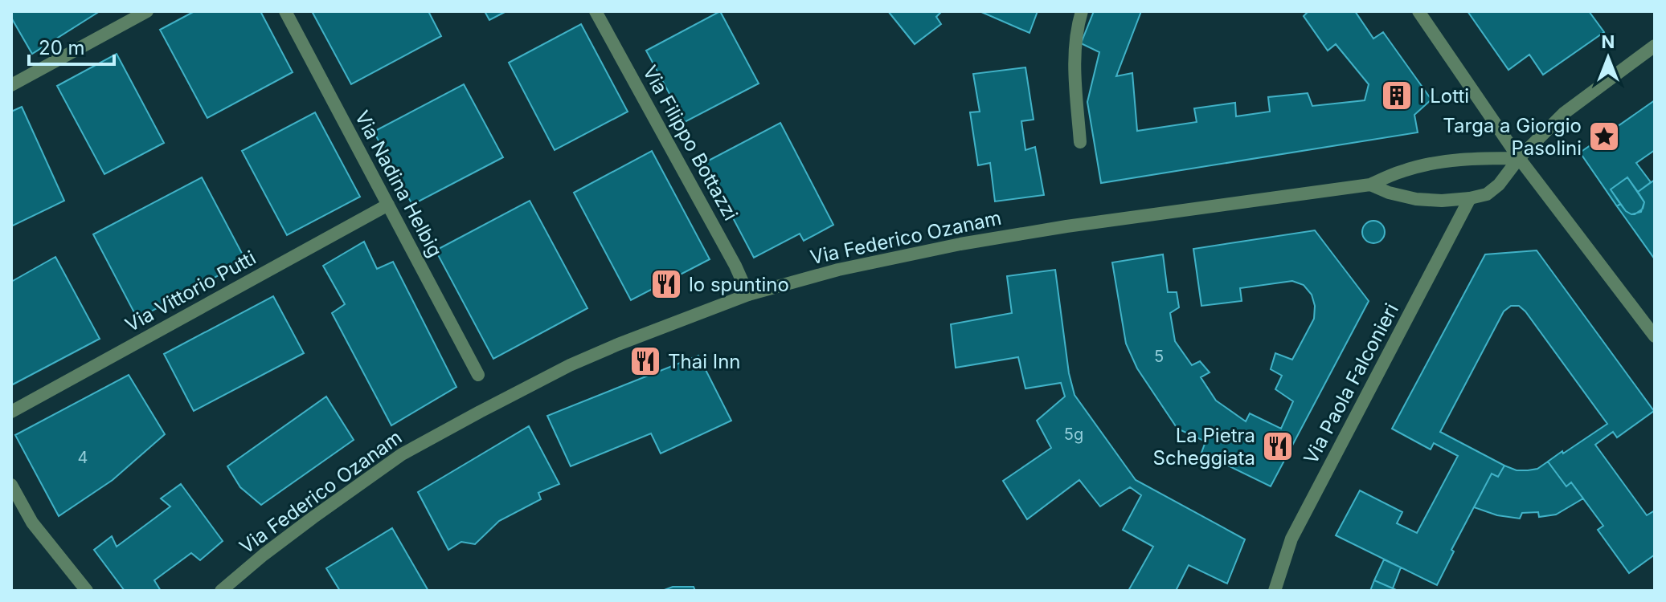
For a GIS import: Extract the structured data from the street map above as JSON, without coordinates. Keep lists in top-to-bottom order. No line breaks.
{"streets":{"street":["Via Filippo Bottazzi","Via Nadina Helbig","Via Federico Ozanam","Via Vittorio Putti","Via Paola Falconieri"]},"crossings":[["Via Filippo Bottazzi","Via Federico Ozanam"],["Via Nadina Helbig","Via Vittorio Putti"]],"places":{"building":["I Lotti"],"place":["Targa a Giorgio Pasolini"],"restaurant":["lo spuntino","Thai Inn","La Pietra Scheggiata"]},"house_numbers":["5","5g","4"],"scale_bar":"20 m","north":"top"}
